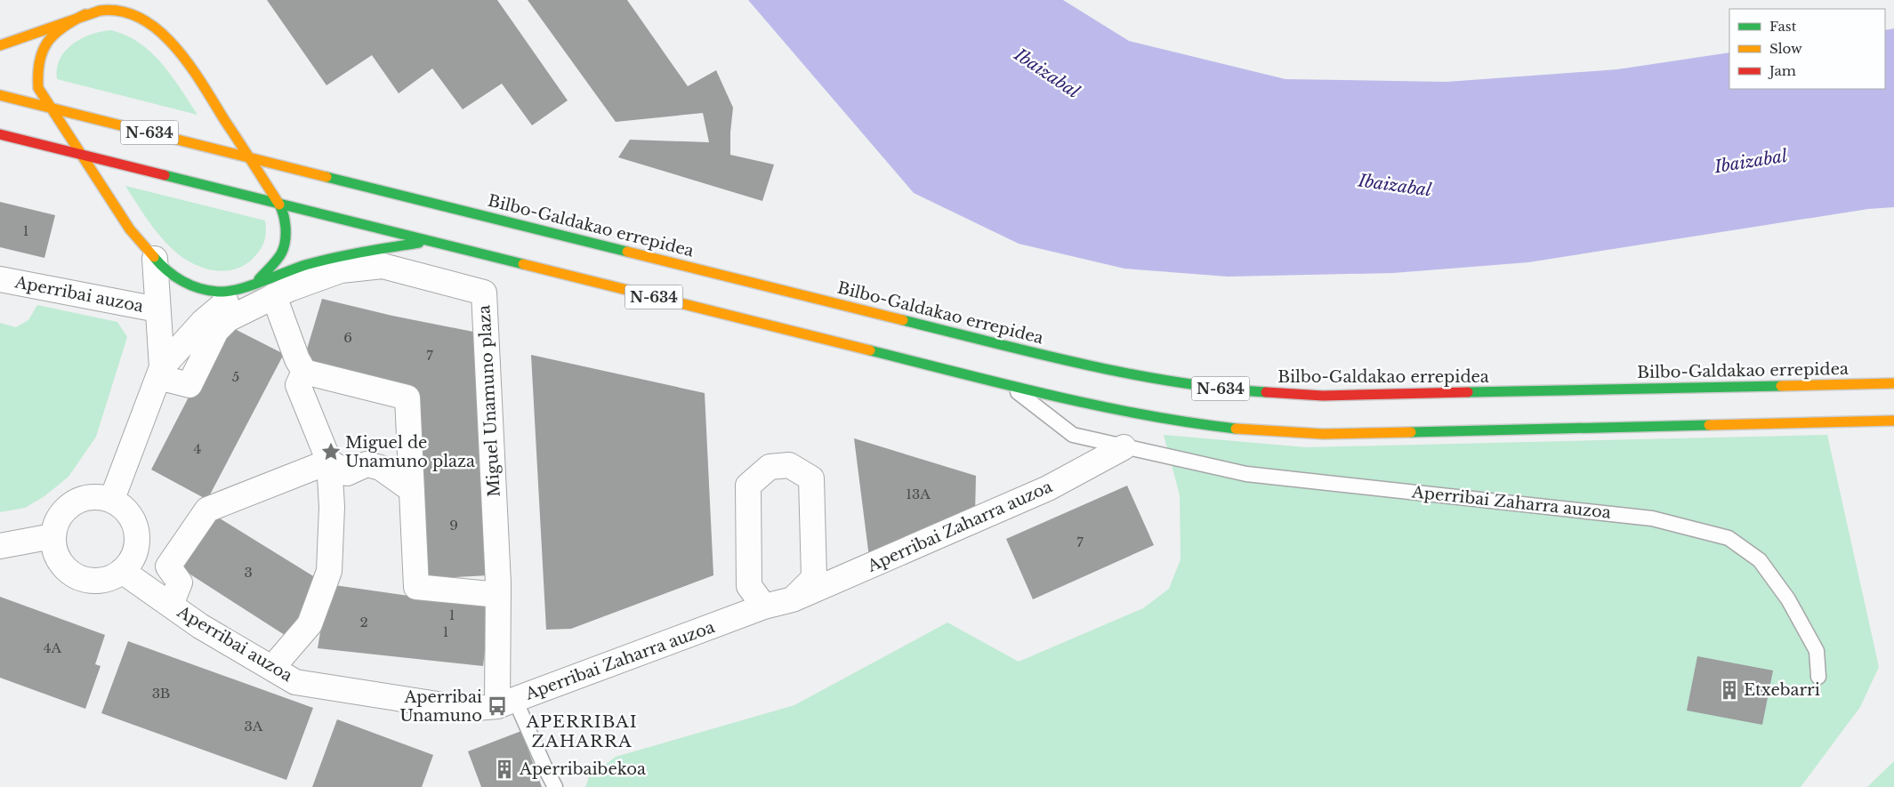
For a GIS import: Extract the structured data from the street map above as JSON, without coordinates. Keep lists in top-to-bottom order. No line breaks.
{"streets":{"highway":["N-634","Bilbo-Galdakao errepidea"],"street":["Aperribai auzoa","Miguel Unamuno plaza","Aperribai Zaharra auzoa"]},"crossings":[["N-634","Aperribai Zaharra auzoa"],["Aperribai auzoa","Miguel Unamuno plaza"],["Aperribai auzoa","Aperribai Zaharra auzoa"],["Miguel Unamuno plaza","Aperribai Zaharra auzoa"]],"districts":["APERRIBAI ZAHARRA"],"water":["Ibaizabal"],"places":{"place":["Miguel de Unamuno plaza"],"building":["Etxebarri","Aperribaibekoa"],"bus stop":["Aperribai Unamuno"]},"house_numbers":["1","6","7","5","4","13A","9","7","3","1","2","1","4A","3B","3A"],"legend":["Fast","Slow","Jam"]}
